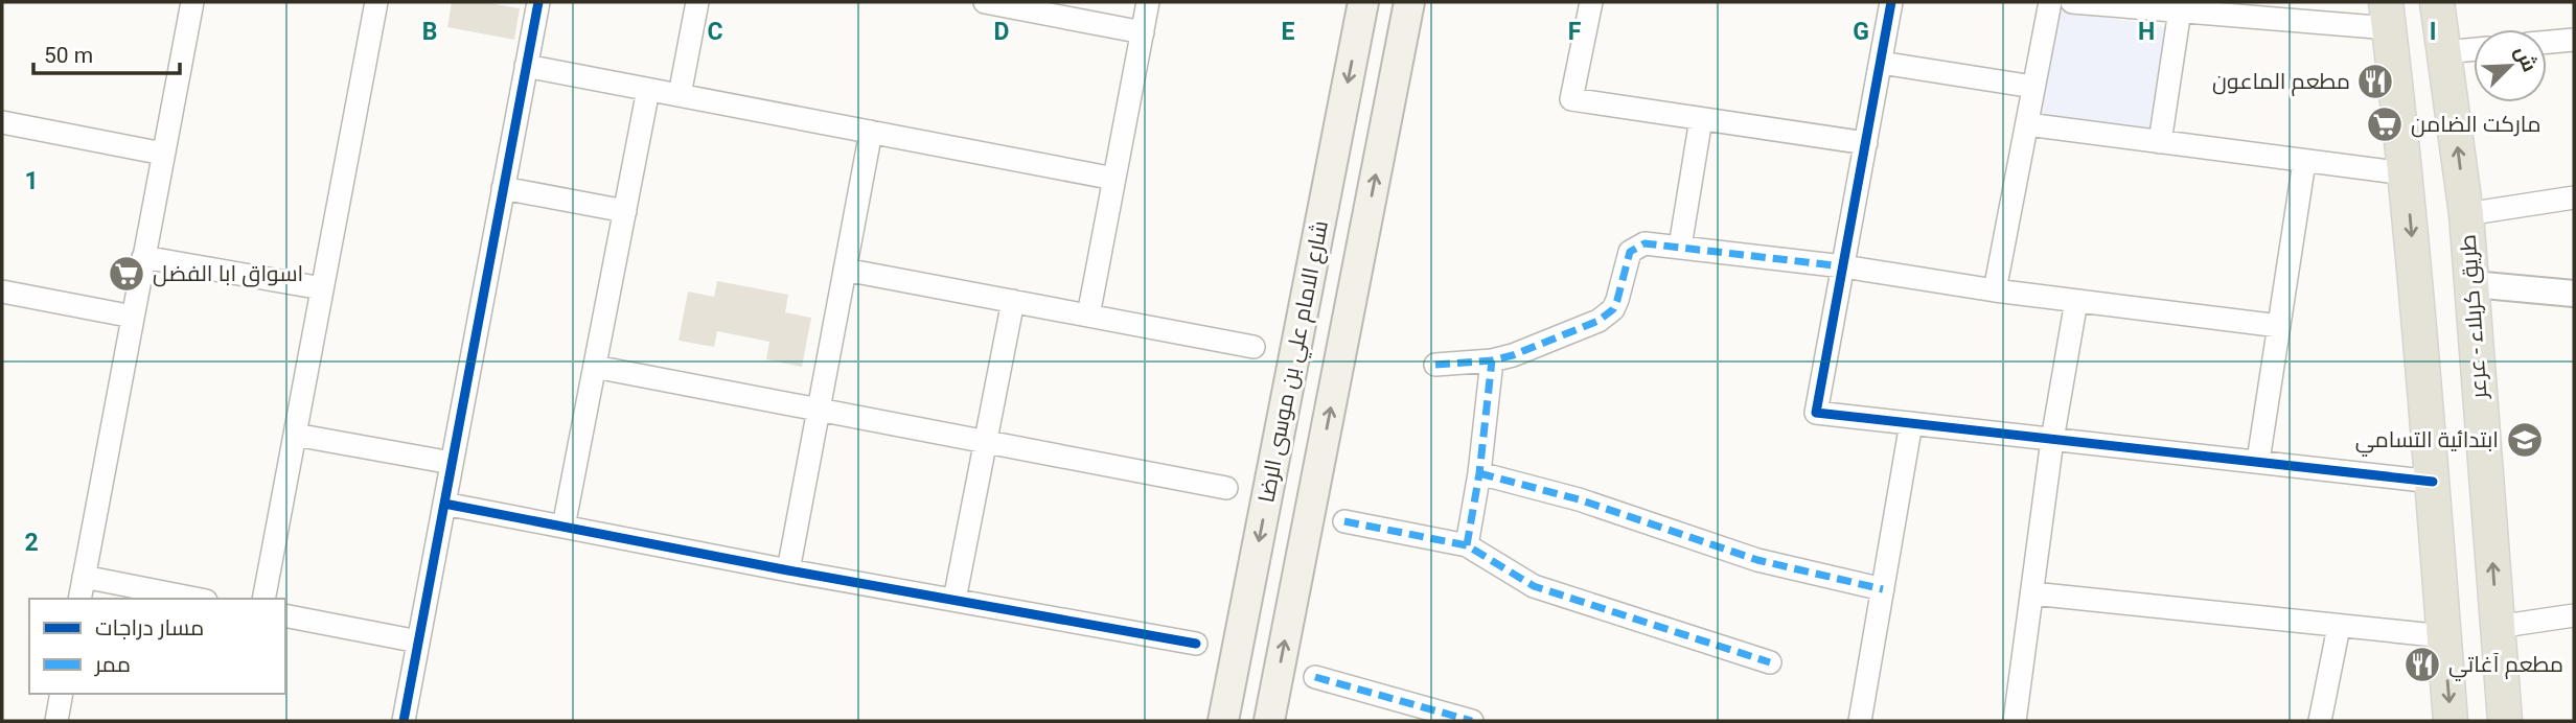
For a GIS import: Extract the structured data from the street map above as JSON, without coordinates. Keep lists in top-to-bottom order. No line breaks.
{"streets":{"main road":["طريق كربلاء - عرعر","شارع الامام علي بن موسى الرضا"]},"places":{"restaurant":["مطعم الماعون","مطعم آغاتي"],"supermarket":["ماركت الضامن","اسواق ابا الفضل"],"school or university":["ابتدائية التسامي"]},"legend":["مسار دراجات","ممر"],"scale_bar":"50 m","north":"top right","grid":{"columns":["B","C","D","E","F","G","H","I"],"rows":["1","2"]}}
